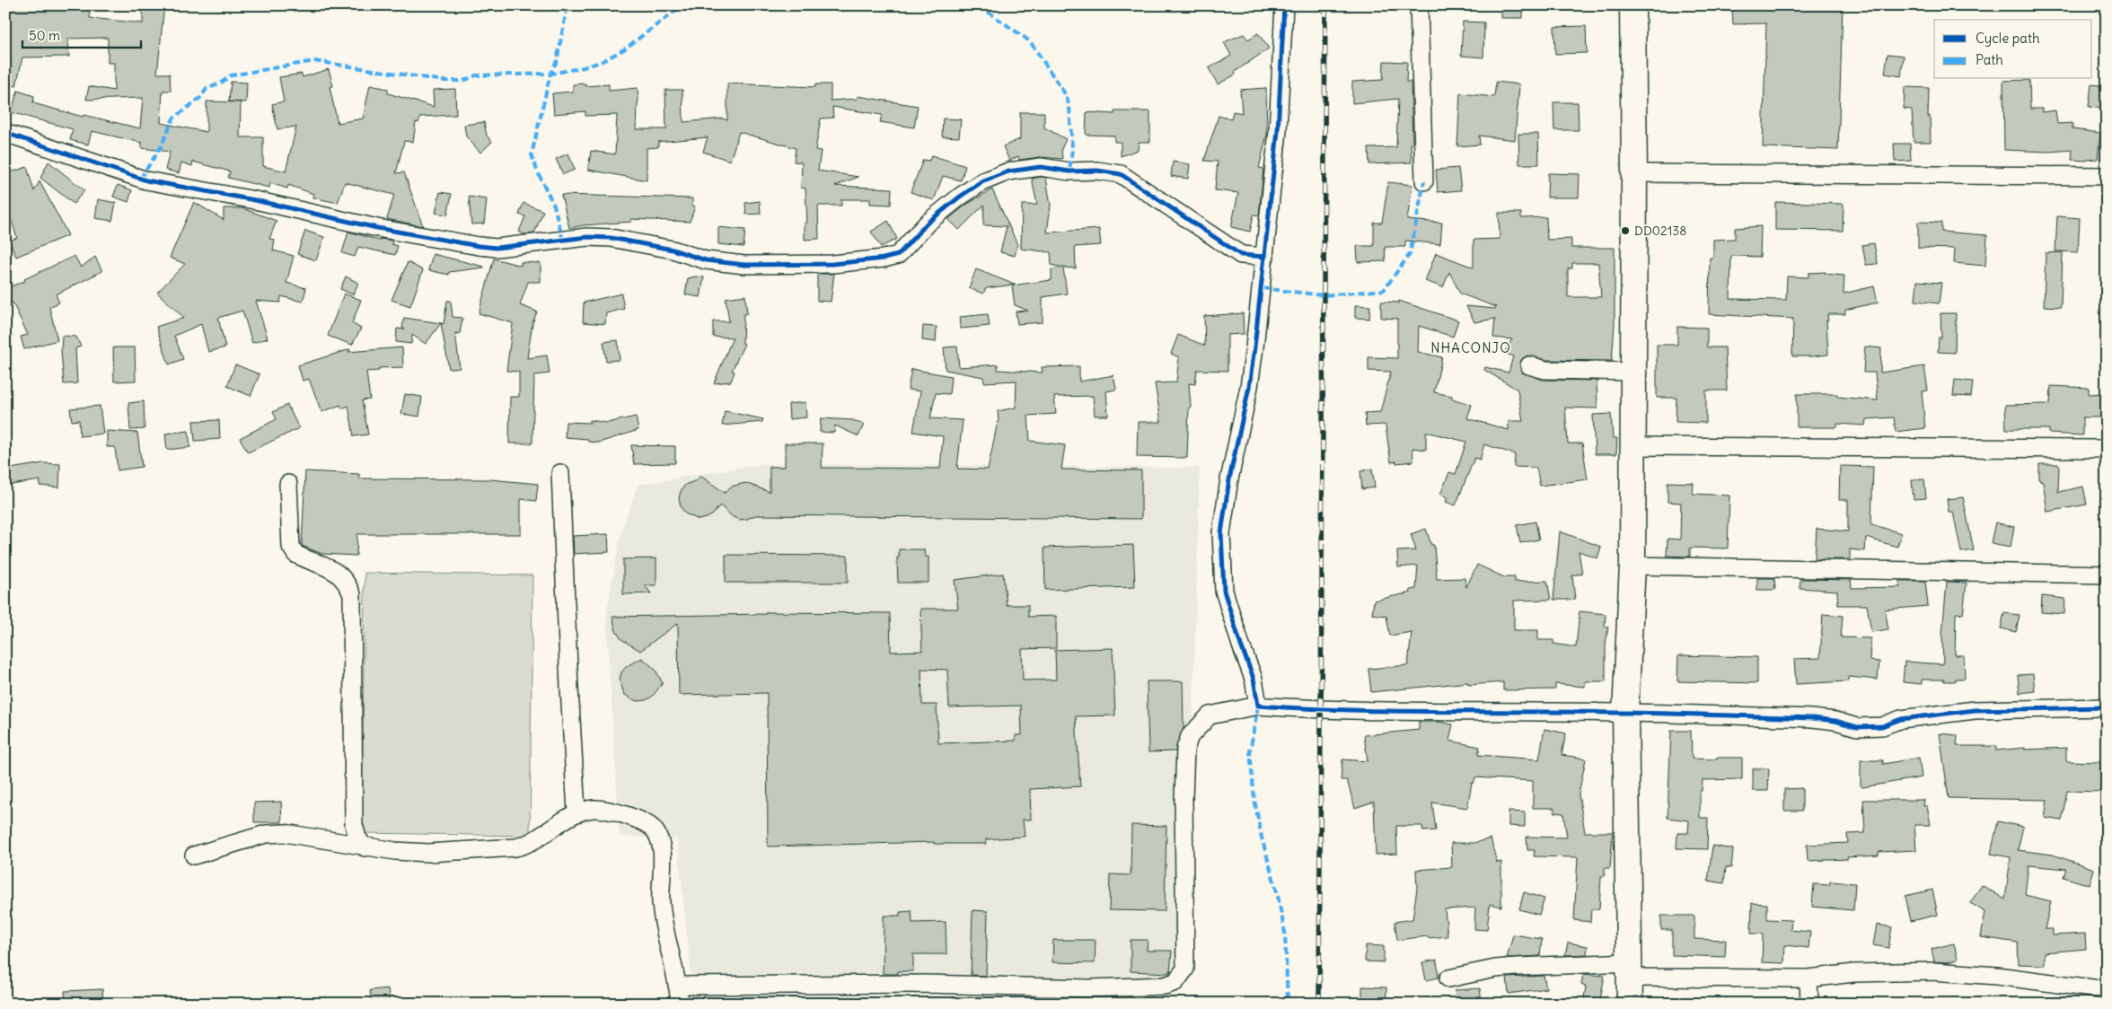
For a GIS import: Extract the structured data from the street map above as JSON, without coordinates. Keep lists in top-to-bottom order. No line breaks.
{"districts":["NHACONJO"],"places":["DD02138"],"legend":["Cycle path","Path"],"scale_bar":"50 m"}
